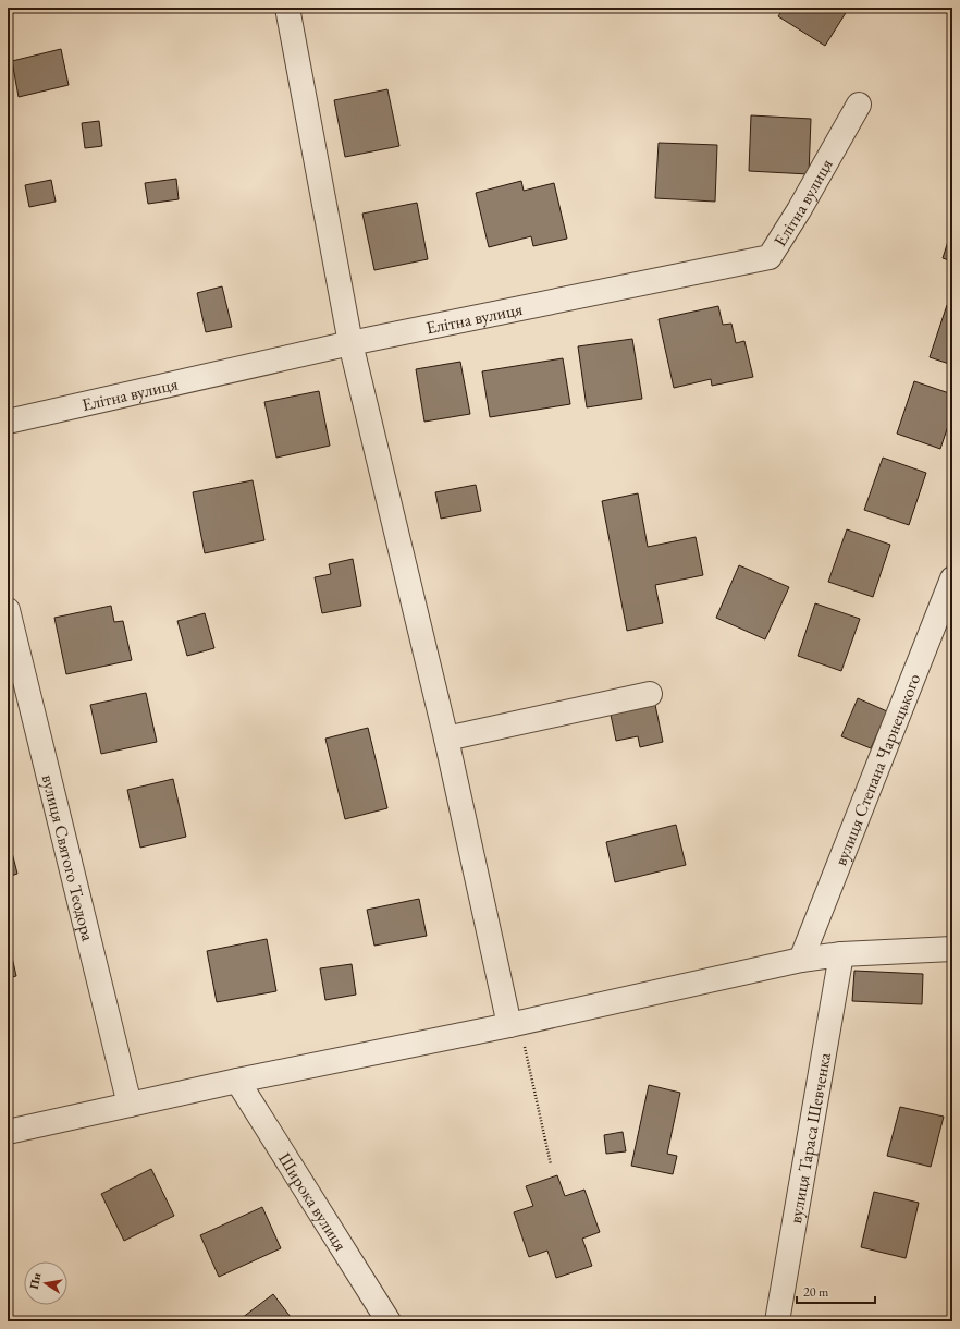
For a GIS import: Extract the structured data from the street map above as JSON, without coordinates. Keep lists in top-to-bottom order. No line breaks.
{"streets":{"street":["Елітна вулиця","вулиця Степана Чарнецького","вулиця Святого Теодора","вулиця Тараса Шевченка","Широка вулиця"]},"scale_bar":"20 m","north":"left"}
